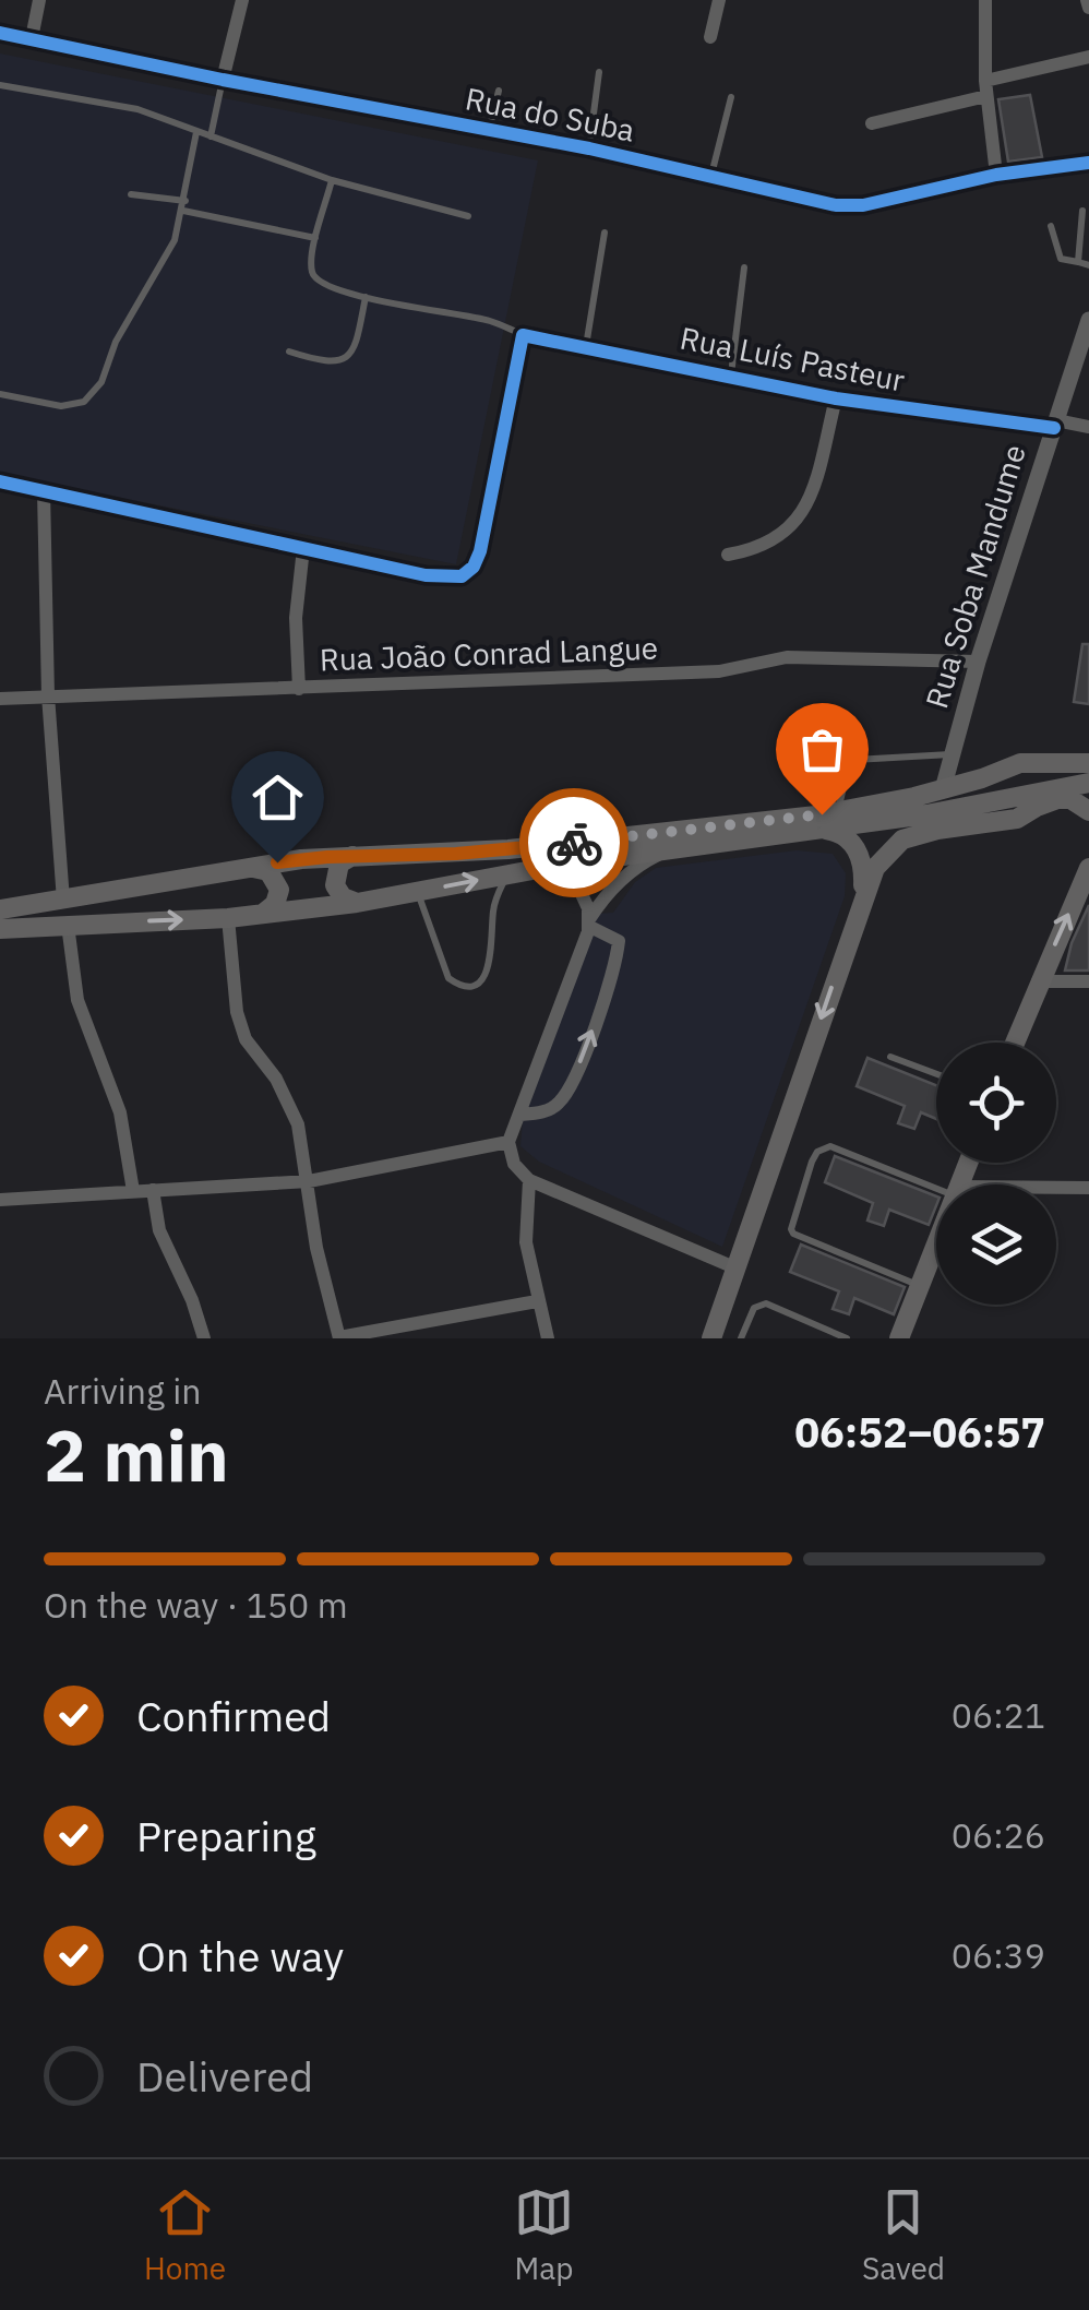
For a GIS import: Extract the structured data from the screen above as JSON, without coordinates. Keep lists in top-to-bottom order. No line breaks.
{"streets":{"street":["Rua do Suba","Rua Luís Pasteur","Rua Soba Mandume","Rua João Conrad Langue"]},"crossings":[["Rua Luís Pasteur","Rua Soba Mandume"],["Rua Soba Mandume","Rua João Conrad Langue"]],"page":{"heading":["2 min","Arriving in","06:52–06:57"],"bar":"On the way · 150 m","list":[["Confirmed","06:21"],["Preparing","06:26"],["On the way","06:39"],"Delivered"],"tabs":["Home","Map","Saved"]}}
